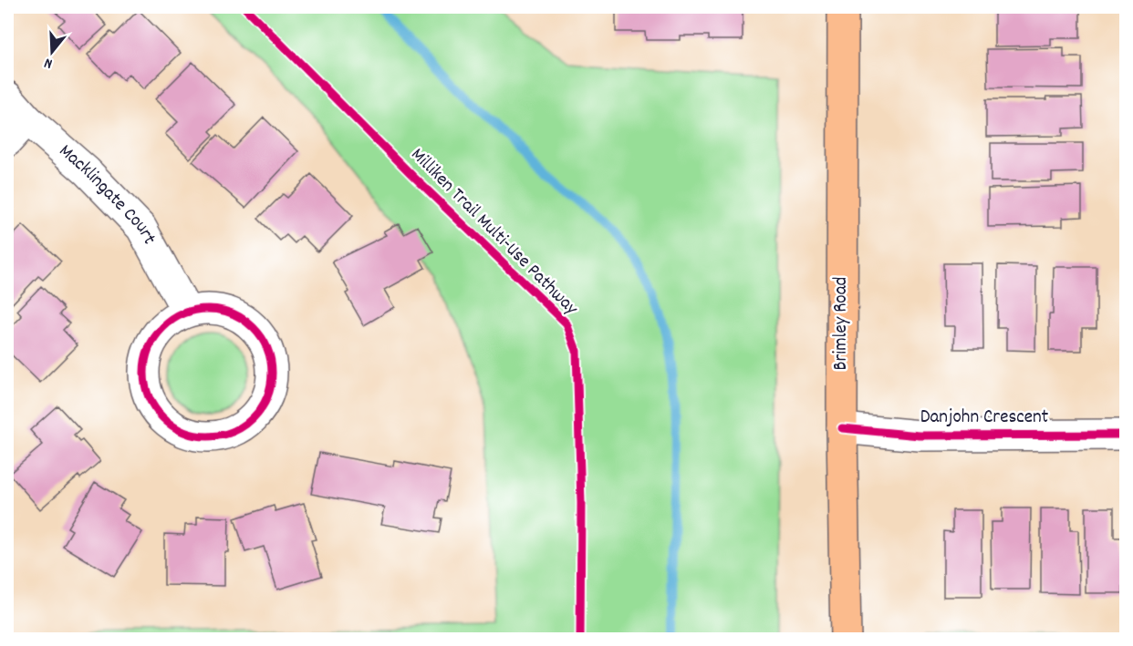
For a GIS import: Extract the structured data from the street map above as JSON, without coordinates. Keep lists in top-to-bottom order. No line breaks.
{"streets":{"main road":["Brimley Road"],"street":["Macklingate Court","Danjohn Crescent"],"cycle path":["Milliken Trail Multi-Use Pathway"]},"crossings":[["Brimley Road","Danjohn Crescent"]],"north":"bottom"}
